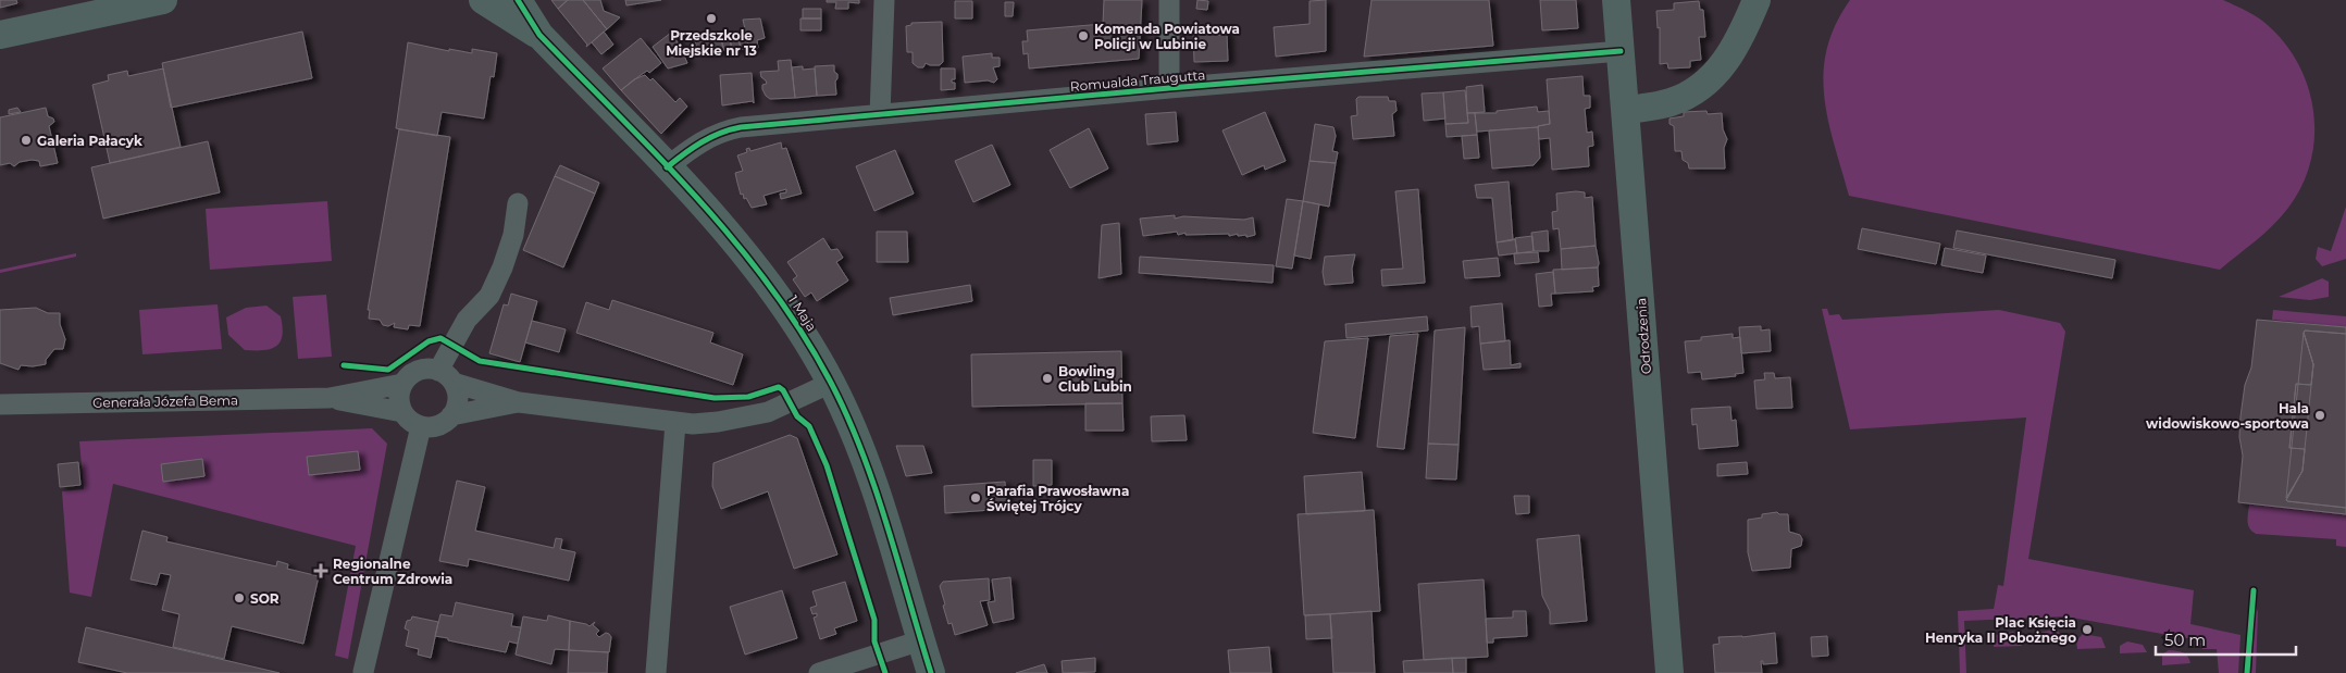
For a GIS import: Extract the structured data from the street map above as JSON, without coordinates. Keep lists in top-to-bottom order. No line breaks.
{"streets":{"street":["Romualda Traugutta","1 Maja","Odrodzenia","Generała Józefa Bema"]},"crossings":[["Romualda Traugutta","1 Maja"],["Romualda Traugutta","Odrodzenia"]],"places":{"other":["Przedszkole Miejskie nr 13","Komenda Powiatowa Policji w Lubinie","Galeria Pałacyk","Bowling Club Lubin","Hala widowiskowo-sportowa","Parafia Prawosławna Świętej Trójcy","SOR","Plac Księcia Henryka II Pobożnego"],"health":["Regionalne Centrum Zdrowia"]},"scale_bar":"50 m"}
